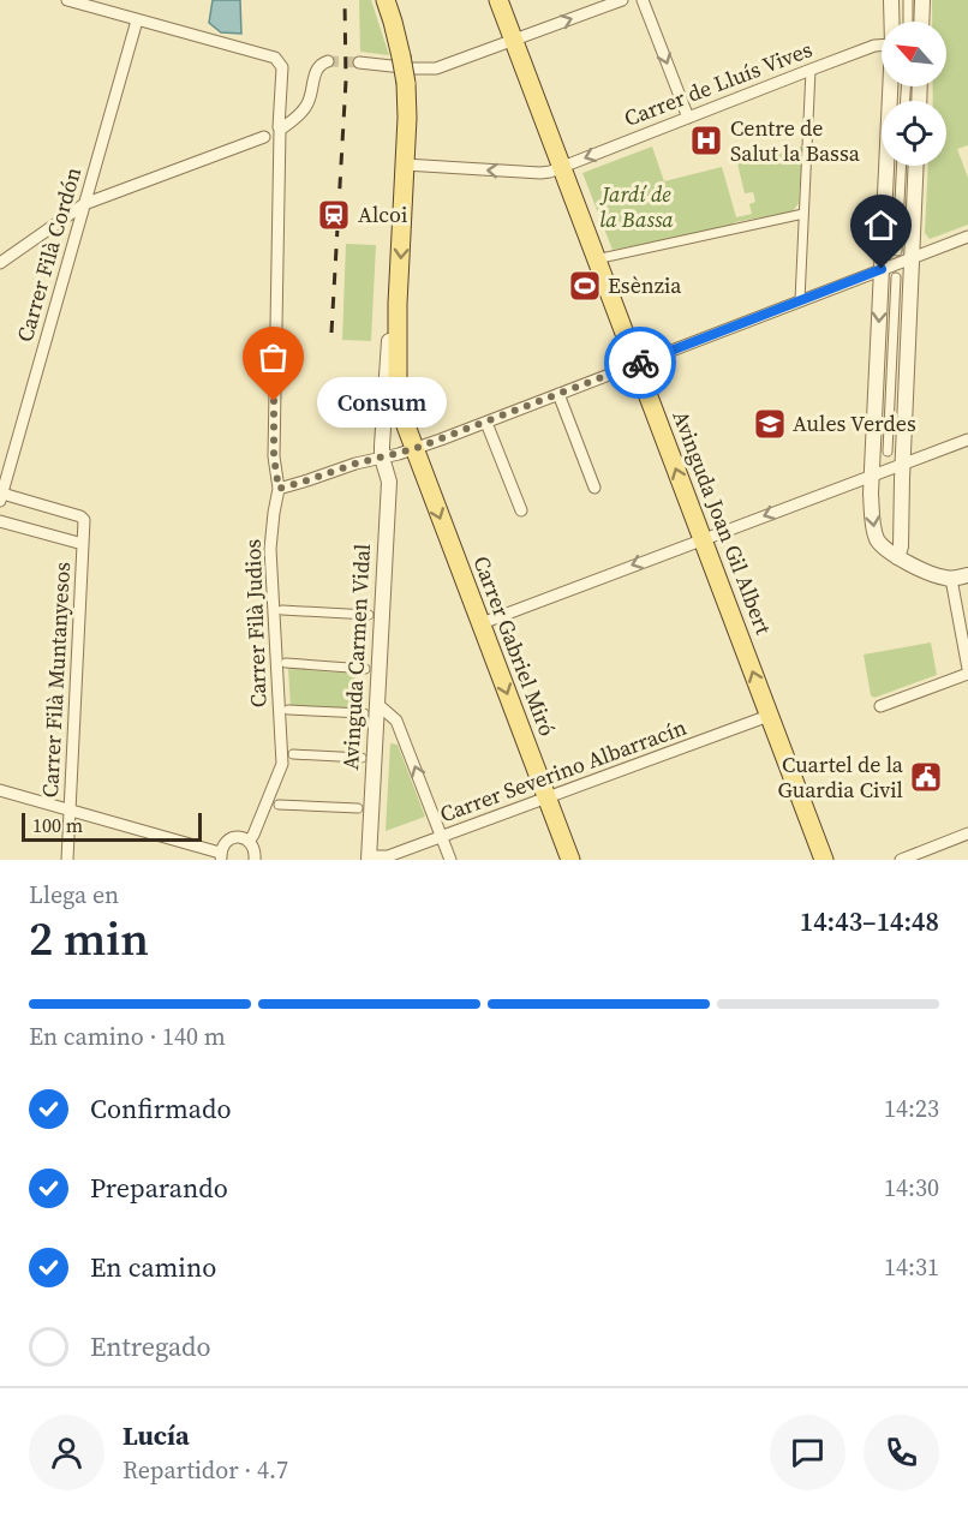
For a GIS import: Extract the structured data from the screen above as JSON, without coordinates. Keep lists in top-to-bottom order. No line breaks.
{"streets":{"main road":["Avinguda Joan Gil Albert","Carrer Gabriel Miró"],"street":["Carrer de Lluís Vives","Carrer Filà Cordón","Carrer Filà Judios","Avinguda Carmen Vidal","Carrer Filà Muntanyesos","Carrer Severino Albarracín"]},"crossings":[["Carrer de Lluís Vives","Avinguda Joan Gil Albert"],["Carrer de Lluís Vives","Carrer Gabriel Miró"],["Carrer Filà Cordón","Carrer Filà Judios"],["Carrer Filà Cordón","Carrer Filà Muntanyesos"],["Avinguda Joan Gil Albert","Carrer Severino Albarracín"],["Carrer Gabriel Miró","Avinguda Carmen Vidal"],["Carrer Gabriel Miró","Carrer Severino Albarracín"],["Avinguda Carmen Vidal","Carrer Severino Albarracín"]],"one_way":["Carrer de Lluís Vives","Avinguda Joan Gil Albert","Carrer Gabriel Miró"],"parks":["Jardí de la Bassa"],"places":{"hospital":["Centre de Salut la Bassa"],"station":["Alcoi"],"sports":["Esènzia"],"other":["Consum"],"school or university":["Aules Verdes"],"public building":["Cuartel de la Guardia Civil"]},"scale_bar":"100 m","north":"top left","page":{"bubble":"Consum","scale":"100 m","heading":["2 min","Llega en","14:43–14:48"],"panel":["Lucía","Repartidor · 4.7"],"bar":"En camino · 140 m","list":[["Confirmado","14:23"],["Preparando","14:30"],["En camino","14:31"],"Entregado"]}}
